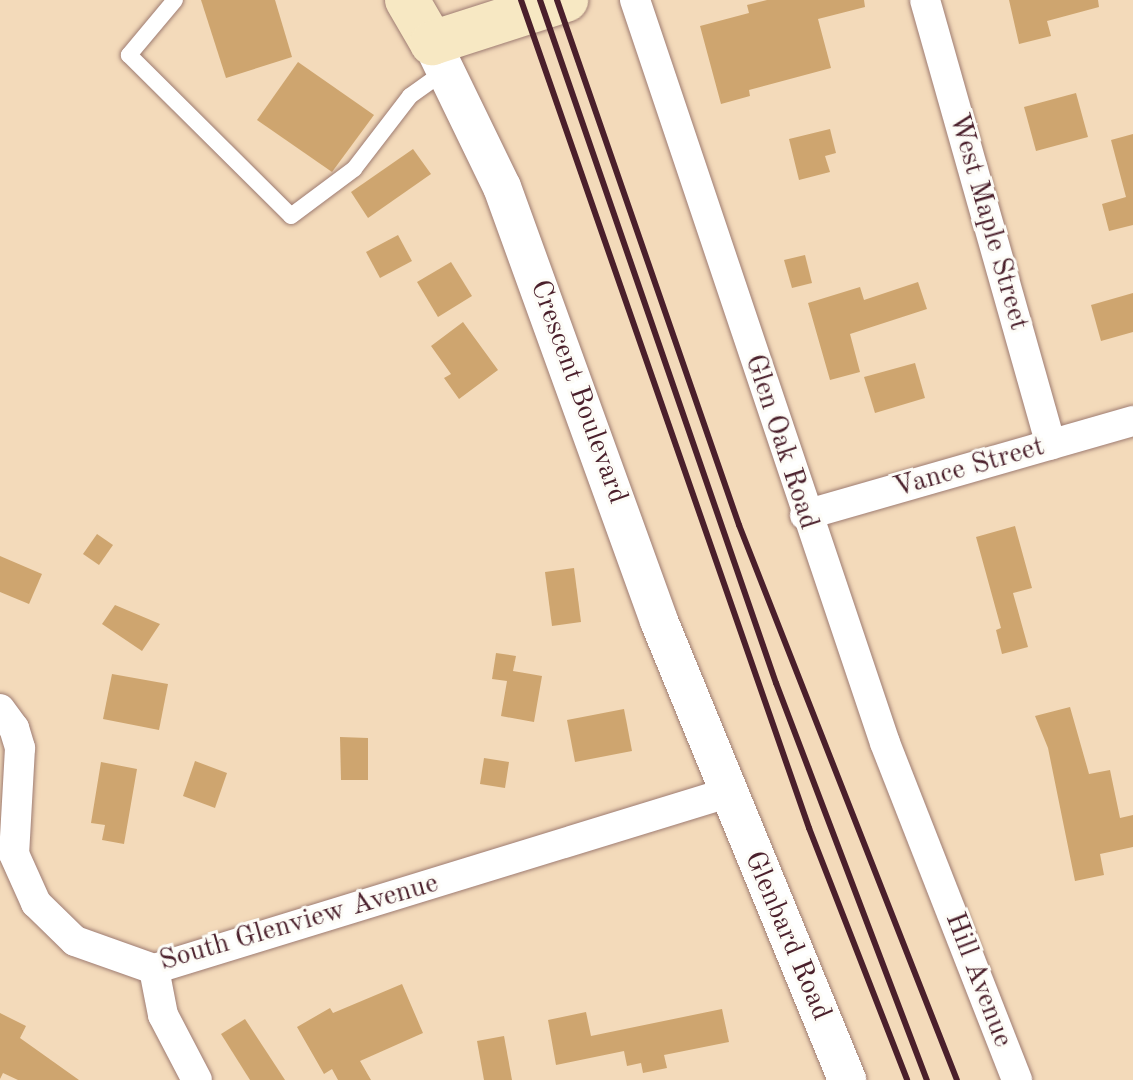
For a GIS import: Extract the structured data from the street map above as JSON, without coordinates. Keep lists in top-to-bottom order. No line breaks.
{"streets":{"main road":["Crescent Boulevard"],"street":["West Maple Street","Glen Oak Road","Vance Street","South Glenview Avenue","Glenbard Road","Hill Avenue"]},"crossings":[["West Maple Street","Vance Street"],["Crescent Boulevard","South Glenview Avenue"],["Crescent Boulevard","Glenbard Road"],["Glen Oak Road","Vance Street"],["Glen Oak Road","Hill Avenue"],["South Glenview Avenue","Glenbard Road"]]}
